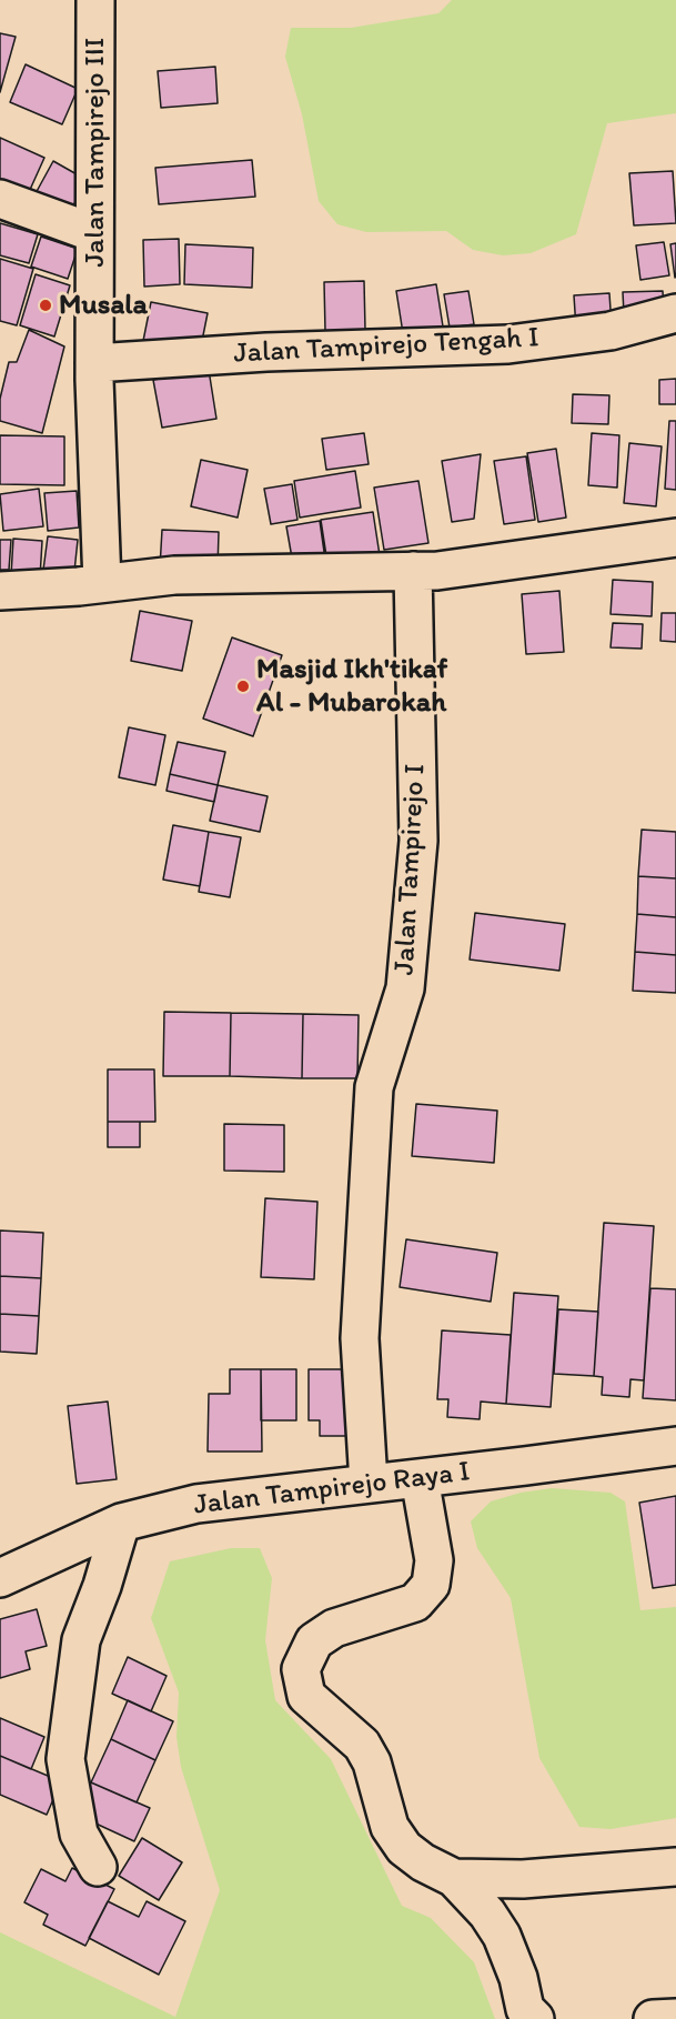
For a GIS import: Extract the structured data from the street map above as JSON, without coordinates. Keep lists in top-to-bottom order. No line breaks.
{"streets":{"street":["Jalan Tampirejo III","Jalan Tampirejo Tengah I","Jalan Tampirejo I","Jalan Tampirejo Raya I"]},"crossings":[["Jalan Tampirejo III","Jalan Tampirejo Tengah I"],["Jalan Tampirejo I","Jalan Tampirejo Raya I"]],"places":["Musala","Masjid Ikh'tikaf Al - Mubarokah"]}
